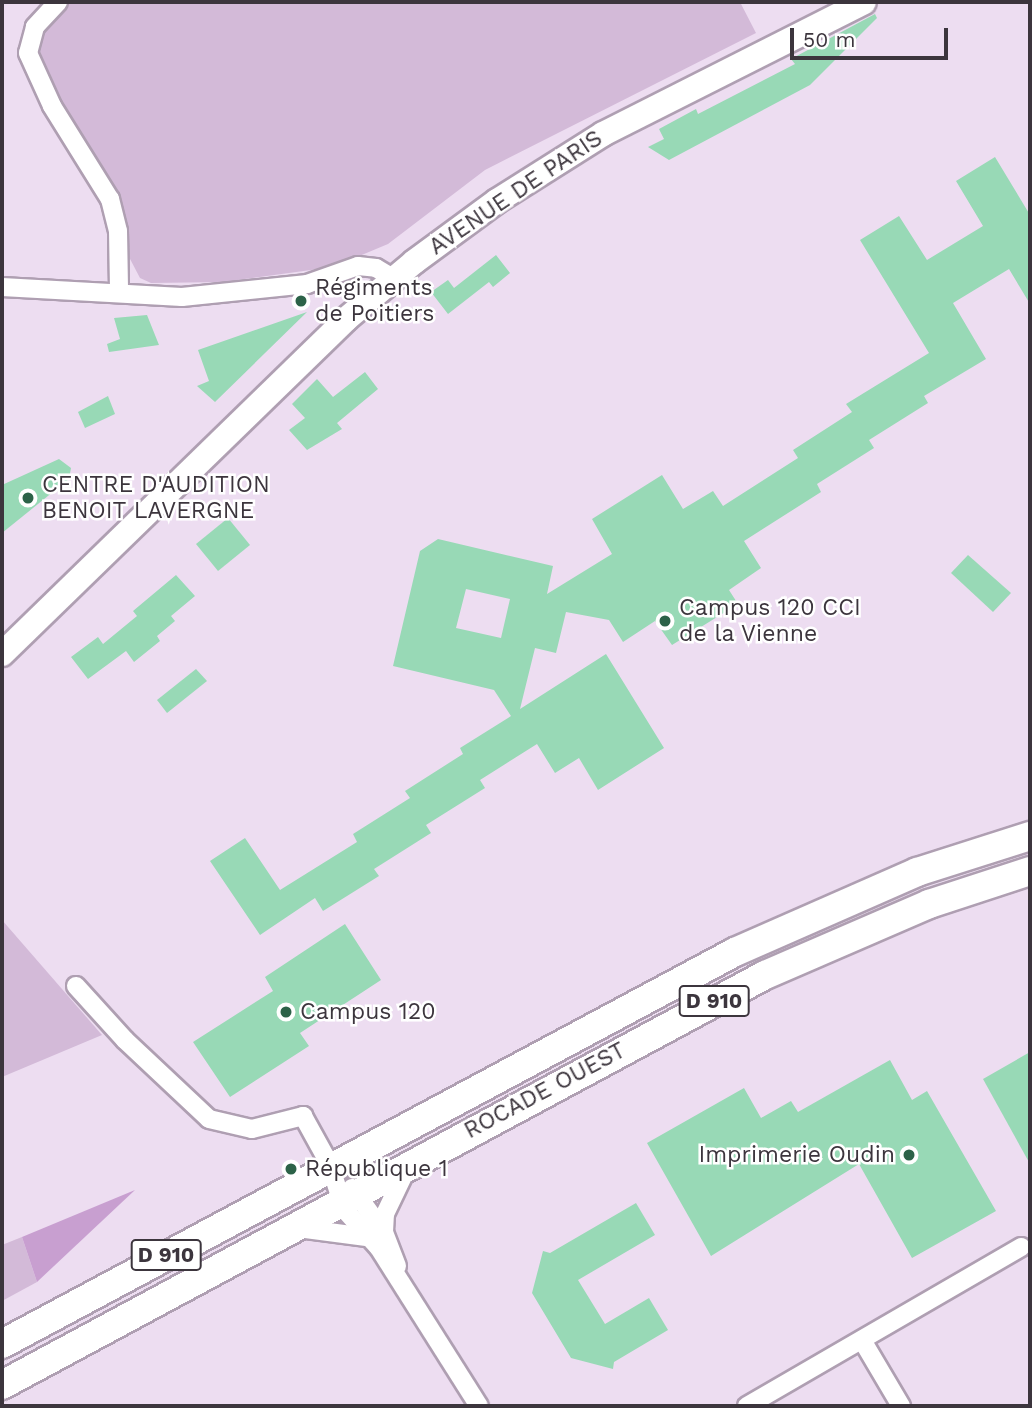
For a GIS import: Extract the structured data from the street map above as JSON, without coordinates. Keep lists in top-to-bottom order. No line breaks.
{"streets":{"main road":["AVENUE DE PARIS","D 910","ROCADE OUEST"]},"places":["Régiments de Poitiers","CENTRE D'AUDITION BENOIT LAVERGNE","Campus 120 CCI de la Vienne","Campus 120","Imprimerie Oudin","République 1"],"scale_bar":"50 m"}
